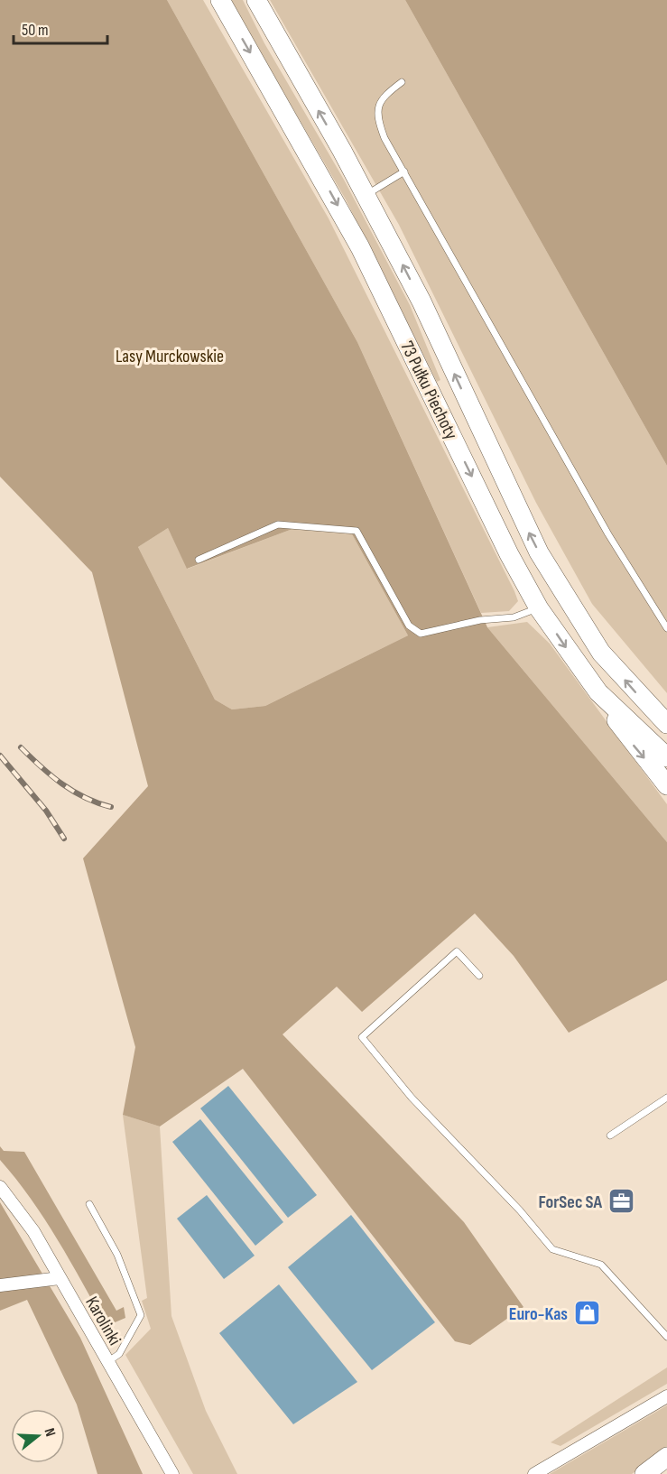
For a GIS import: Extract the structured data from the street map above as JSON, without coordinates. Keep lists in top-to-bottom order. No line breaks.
{"streets":{"main road":["73 Pułku Piechoty"],"street":["Karolinki"]},"parks":["Lasy Murckowskie"],"places":{"office":["ForSec SA"],"shop":["Euro-Kas"]},"scale_bar":"50 m","north":"right"}
